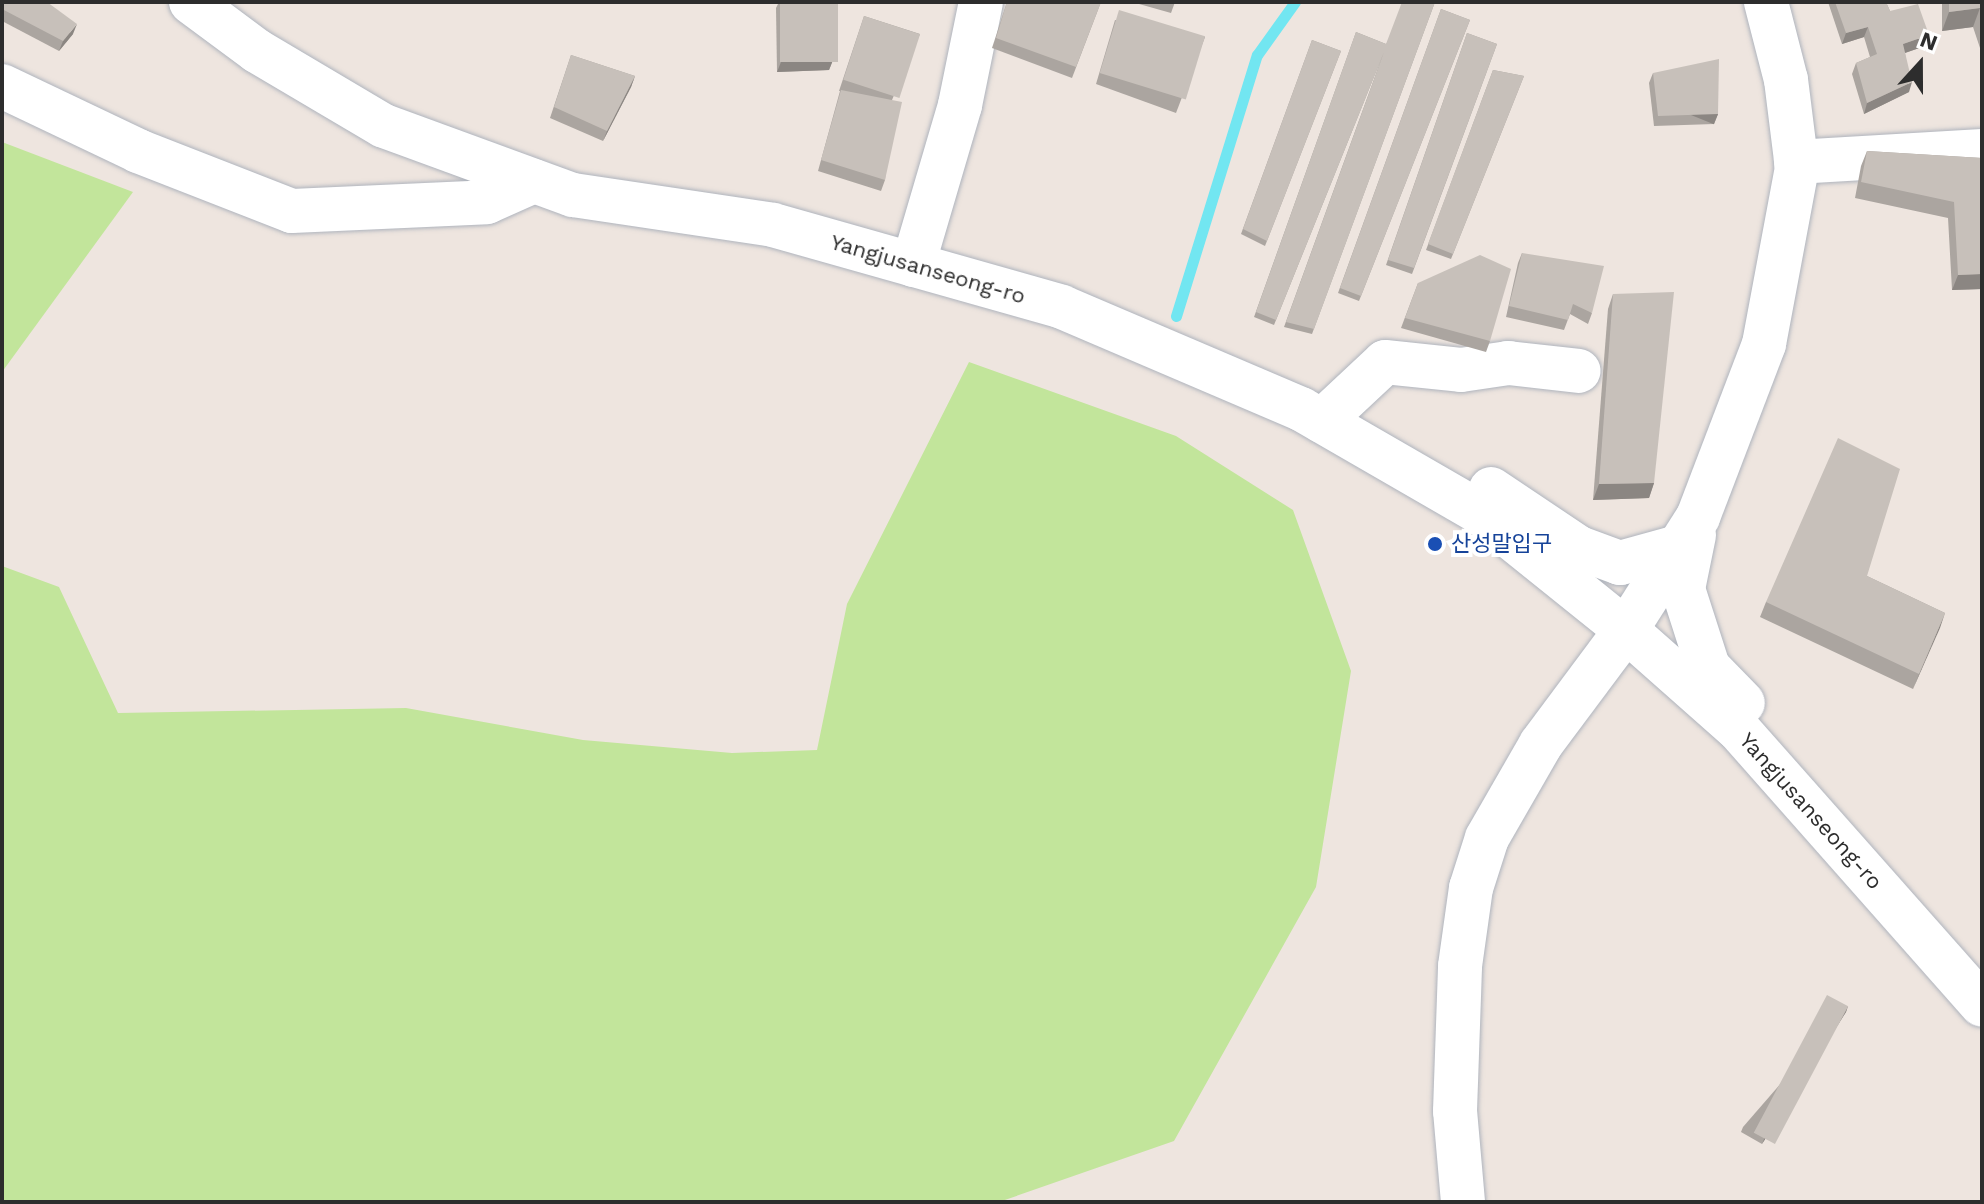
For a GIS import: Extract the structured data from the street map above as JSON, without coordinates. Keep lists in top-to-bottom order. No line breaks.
{"streets":{"street":["Yangjusanseong-ro"]},"places":["산성말입구"],"north":"top"}
